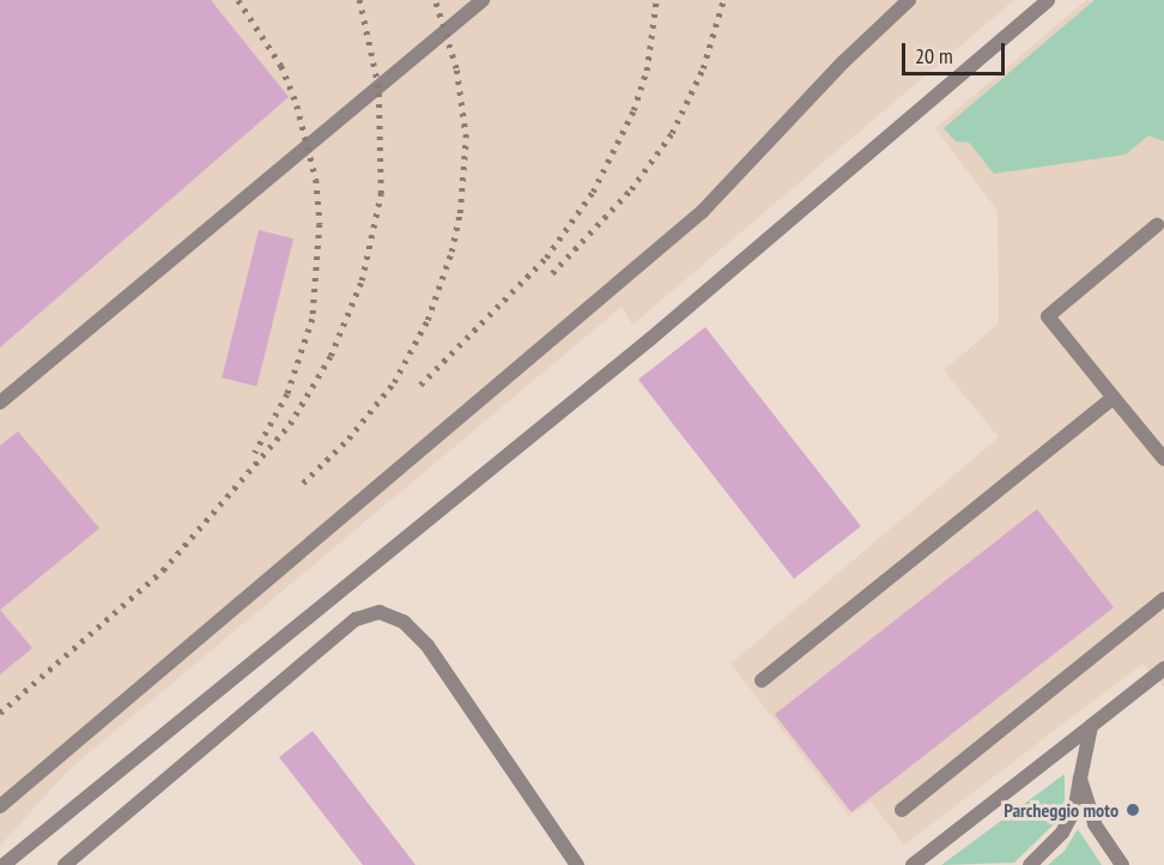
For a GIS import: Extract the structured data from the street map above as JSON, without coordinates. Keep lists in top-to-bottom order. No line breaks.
{"places":["Parcheggio moto"],"scale_bar":"20 m"}
